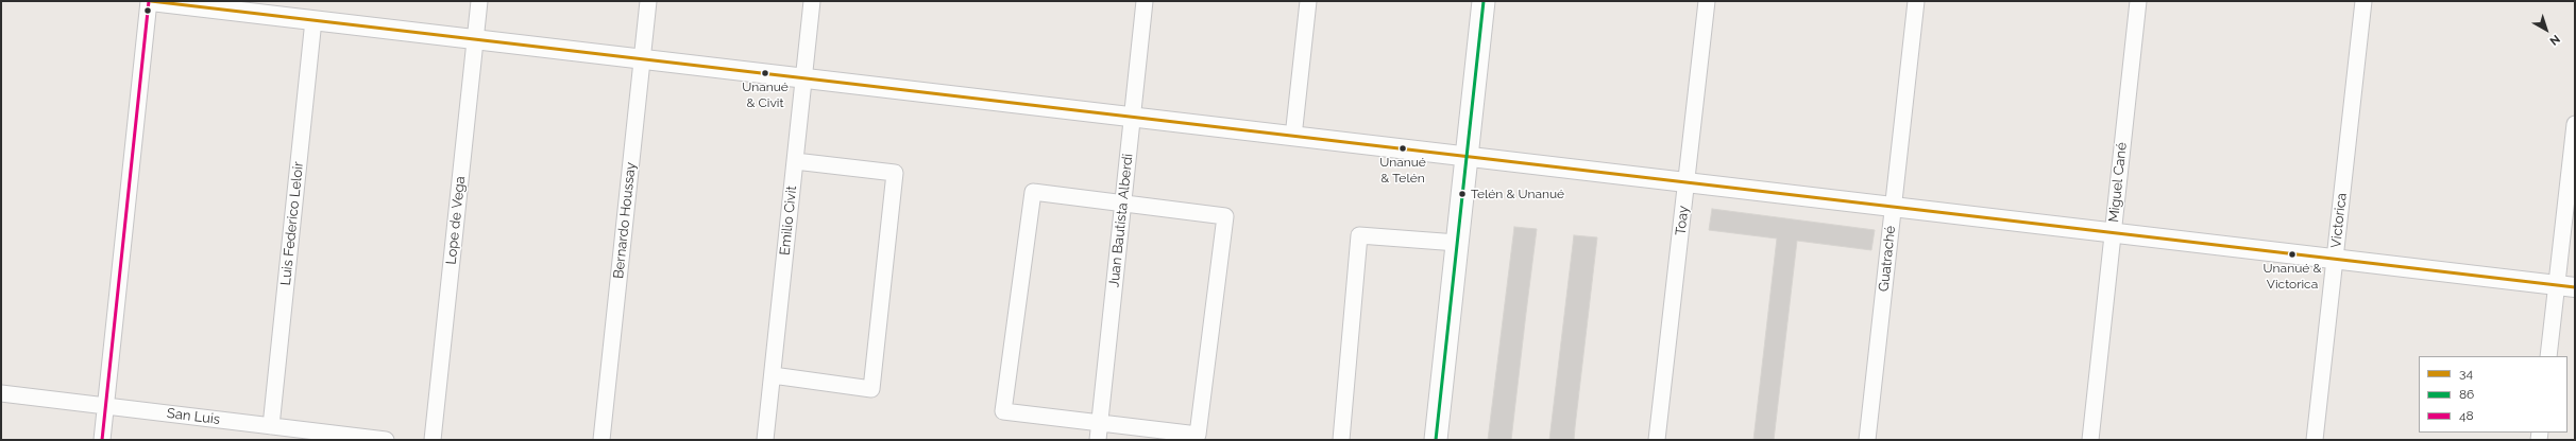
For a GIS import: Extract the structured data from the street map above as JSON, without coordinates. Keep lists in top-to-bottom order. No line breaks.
{"streets":{"street":["Miguel Cané","Lope de Vega","Bernardo Houssay","Emilio Civit","Juan Bautista Alberdi","Toay","Victorica","Luis Federico Leloir","Guatraché","San Luis"]},"crossings":[["Luis Federico Leloir","San Luis"]],"places":["Unanué & Civit","Unanué & Telén","Telén & Unanué","Unanué & Victorica"],"lines":["transit line 34","transit line 86","transit line 48"],"legend":["34","86","48"],"north":"bottom right"}
